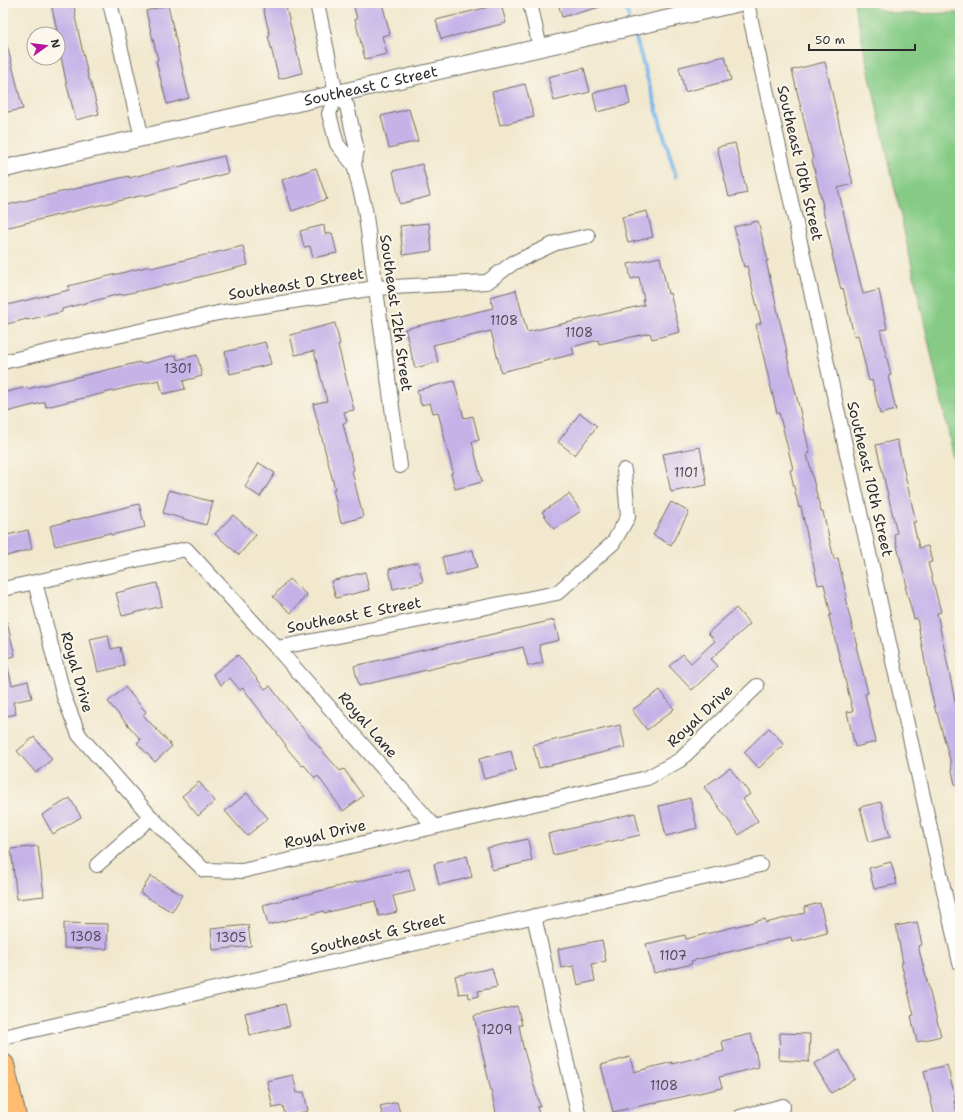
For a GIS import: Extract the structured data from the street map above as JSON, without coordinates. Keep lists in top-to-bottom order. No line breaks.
{"streets":{"street":["Southeast C Street","Southeast 10th Street","Southeast D Street","Southeast 12th Street","Southeast E Street","Royal Drive","Royal Lane","Southeast G Street"]},"crossings":[["Southeast C Street","Southeast 12th Street"],["Southeast D Street","Southeast 12th Street"],["Southeast E Street","Royal Drive"],["Southeast E Street","Royal Lane"],["Royal Drive","Royal Lane"]],"house_numbers":["1108","1108","1301","1101","1308","1305","1107","1209","1108"],"scale_bar":"50 m","north":"right"}
